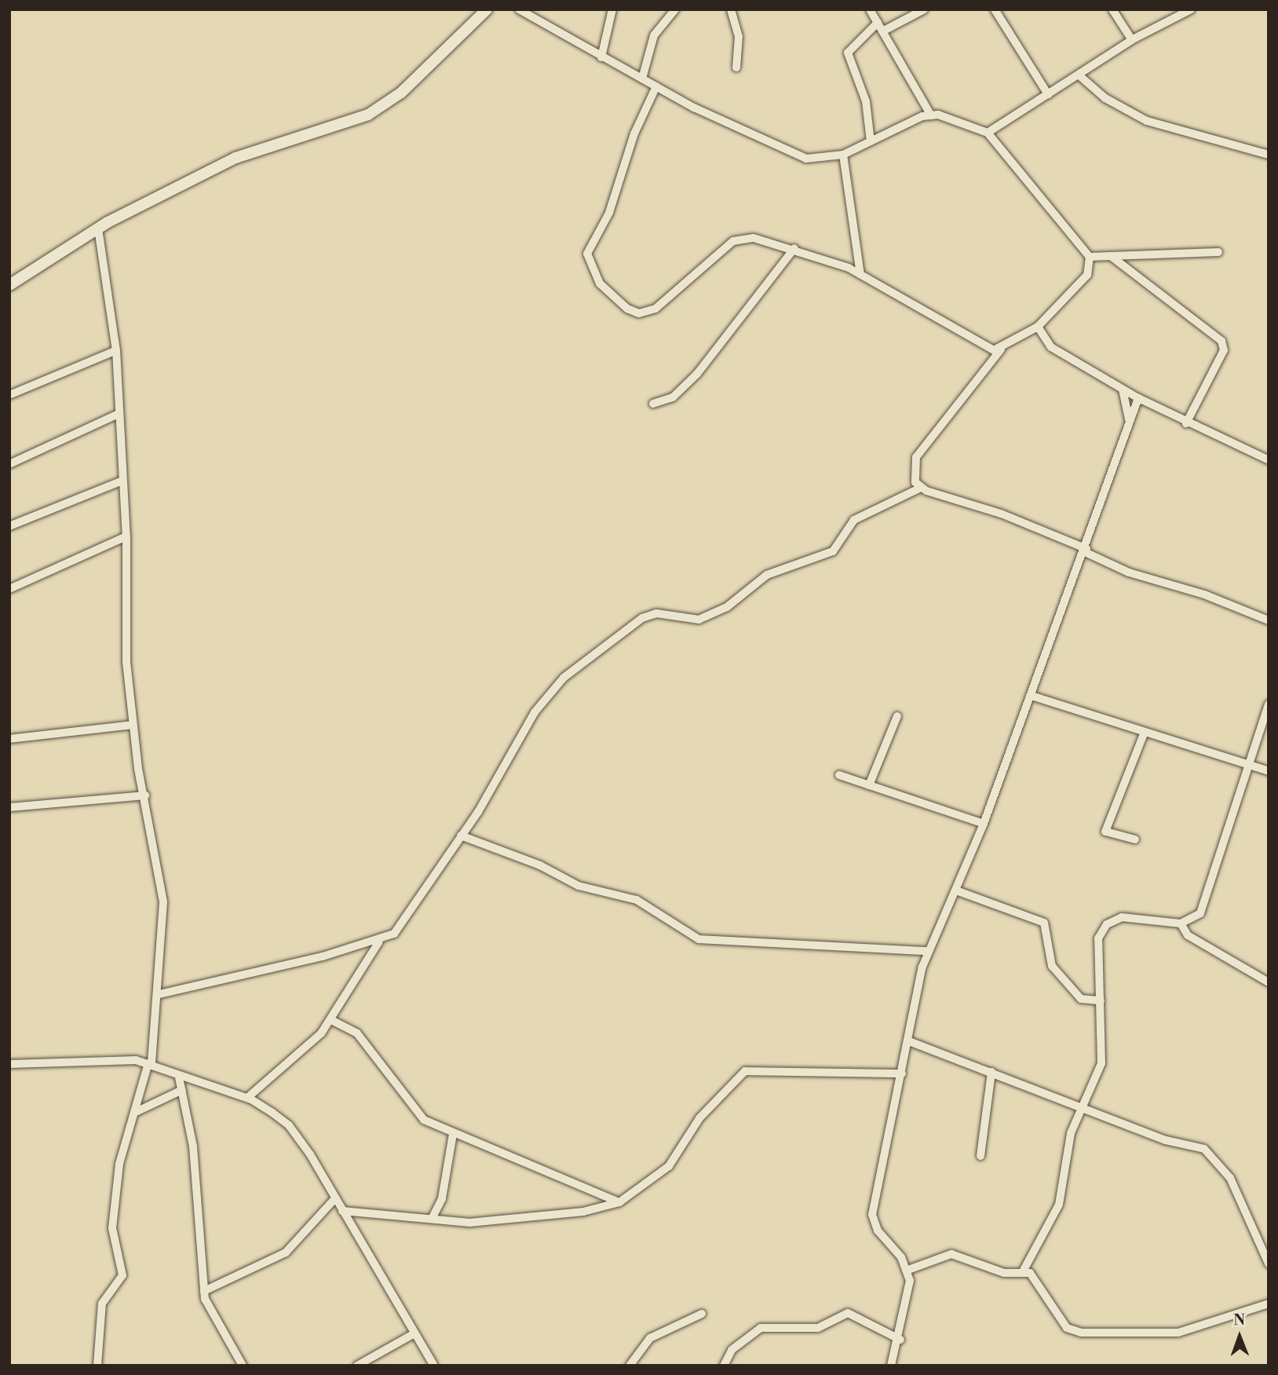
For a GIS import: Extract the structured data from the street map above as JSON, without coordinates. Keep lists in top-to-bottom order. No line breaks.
{"north":"top"}
